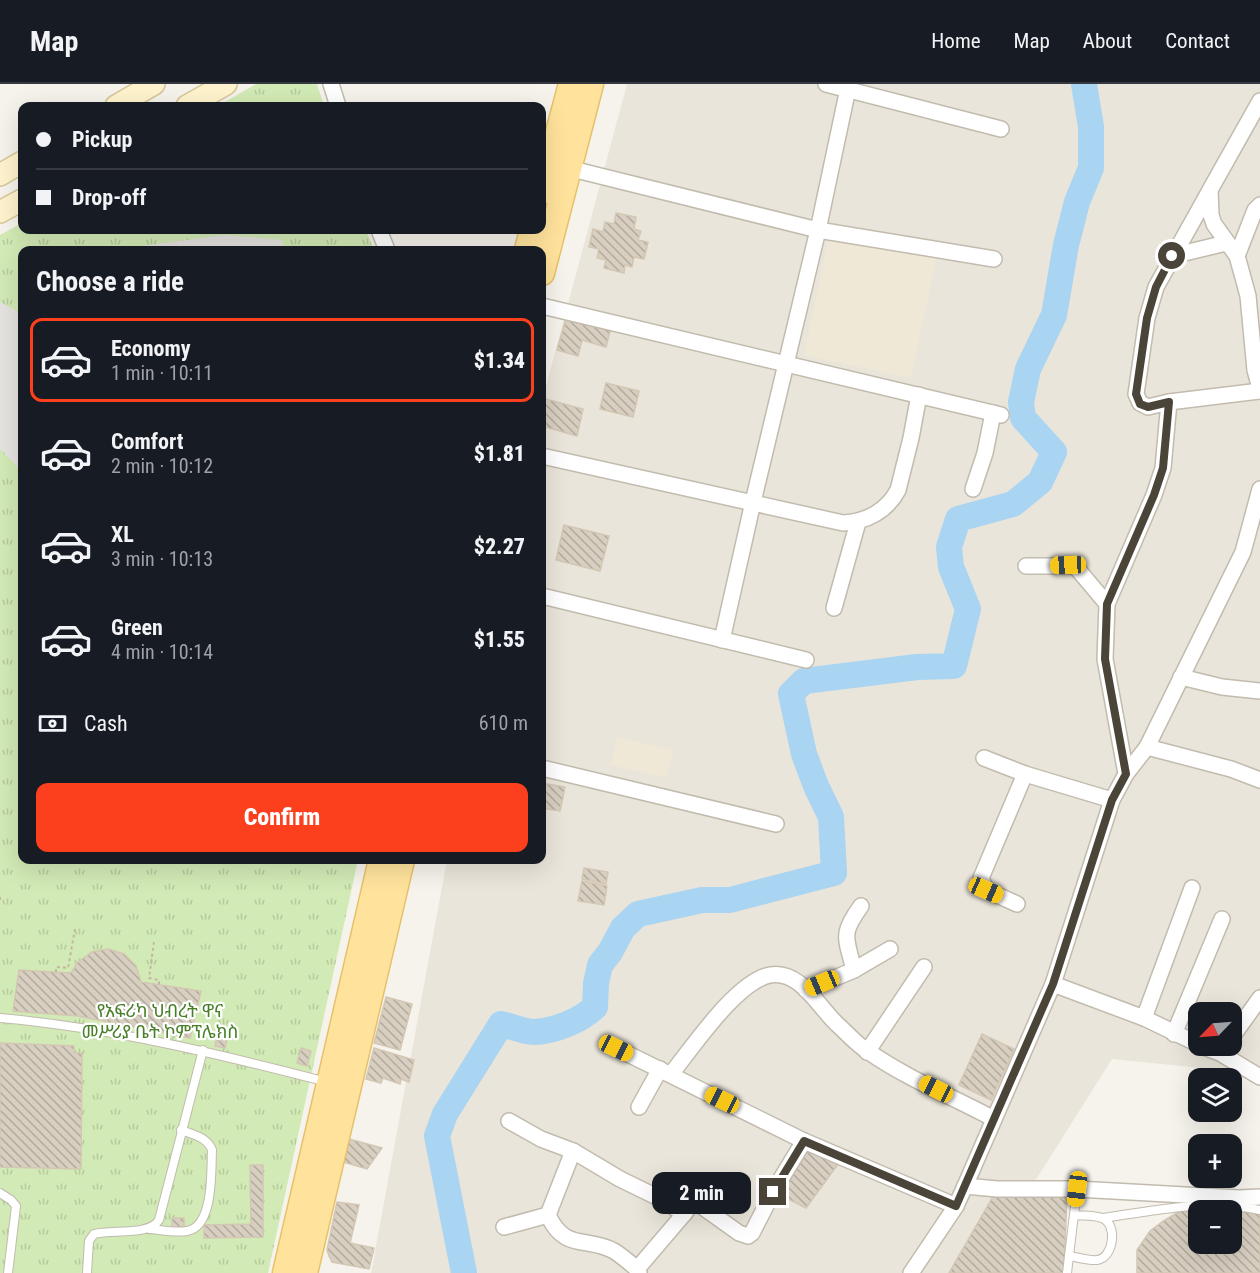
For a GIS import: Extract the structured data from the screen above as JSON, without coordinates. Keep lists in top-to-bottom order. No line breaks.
{"parks":["የአፍሪካ ህብረት ዋና መሥሪያ ቤት ኮምፕሌክስ"],"north":"bottom left","page":{"header":"Map","nav":["Home","Map","About","Contact"],"banner":["Pickup","Drop-off"],"heading":"Choose a ride","list":[{"name":"Economy","note":"1 min · 10:11","value":"$1.34"},{"name":"Comfort","note":"2 min · 10:12","value":"$1.81"},{"name":"XL","note":"3 min · 10:13","value":"$2.27"},{"name":"Green","note":"4 min · 10:14","value":"$1.55"}],"pay":["Cash","610 m"],"buttons":"Confirm","map_buttons":["+","−"],"bubble":"2 min"}}
